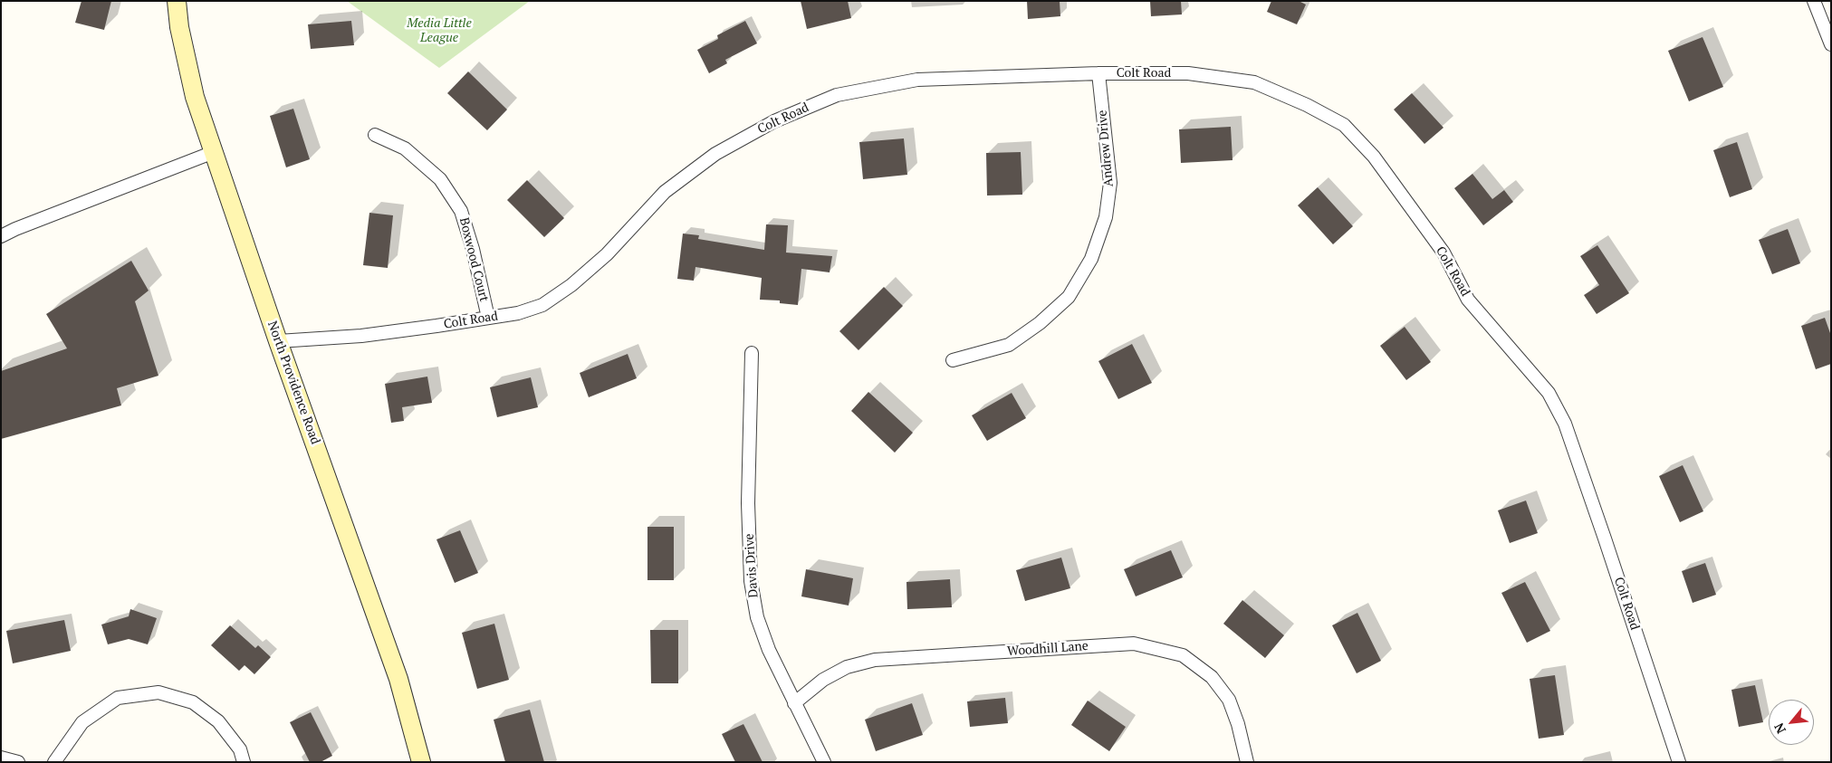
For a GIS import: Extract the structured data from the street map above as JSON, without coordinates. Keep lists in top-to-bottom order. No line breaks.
{"streets":{"main road":["North Providence Road"],"street":["Colt Road","Andrew Drive","Boxwood Court","Davis Drive","Woodhill Lane"]},"crossings":[["Colt Road","Andrew Drive"],["Colt Road","Boxwood Court"],["Colt Road","North Providence Road"],["Davis Drive","Woodhill Lane"]],"parks":["Media Little League"],"north":"bottom left"}
